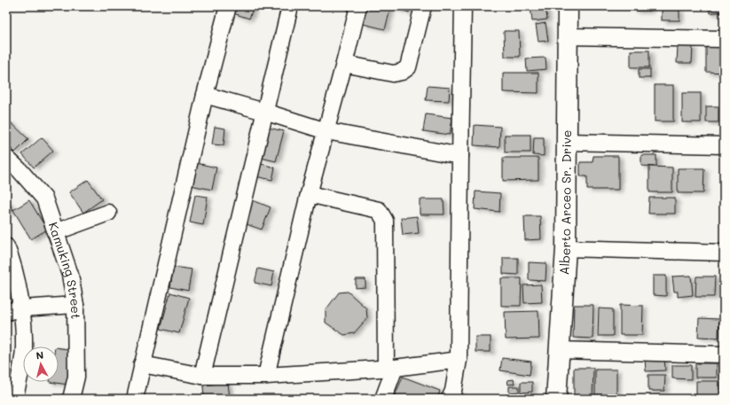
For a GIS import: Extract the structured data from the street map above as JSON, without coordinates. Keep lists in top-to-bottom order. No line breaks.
{"streets":{"street":["Alberto Arceo Sr. Drive","Kamuking Street"]},"north":"top"}
